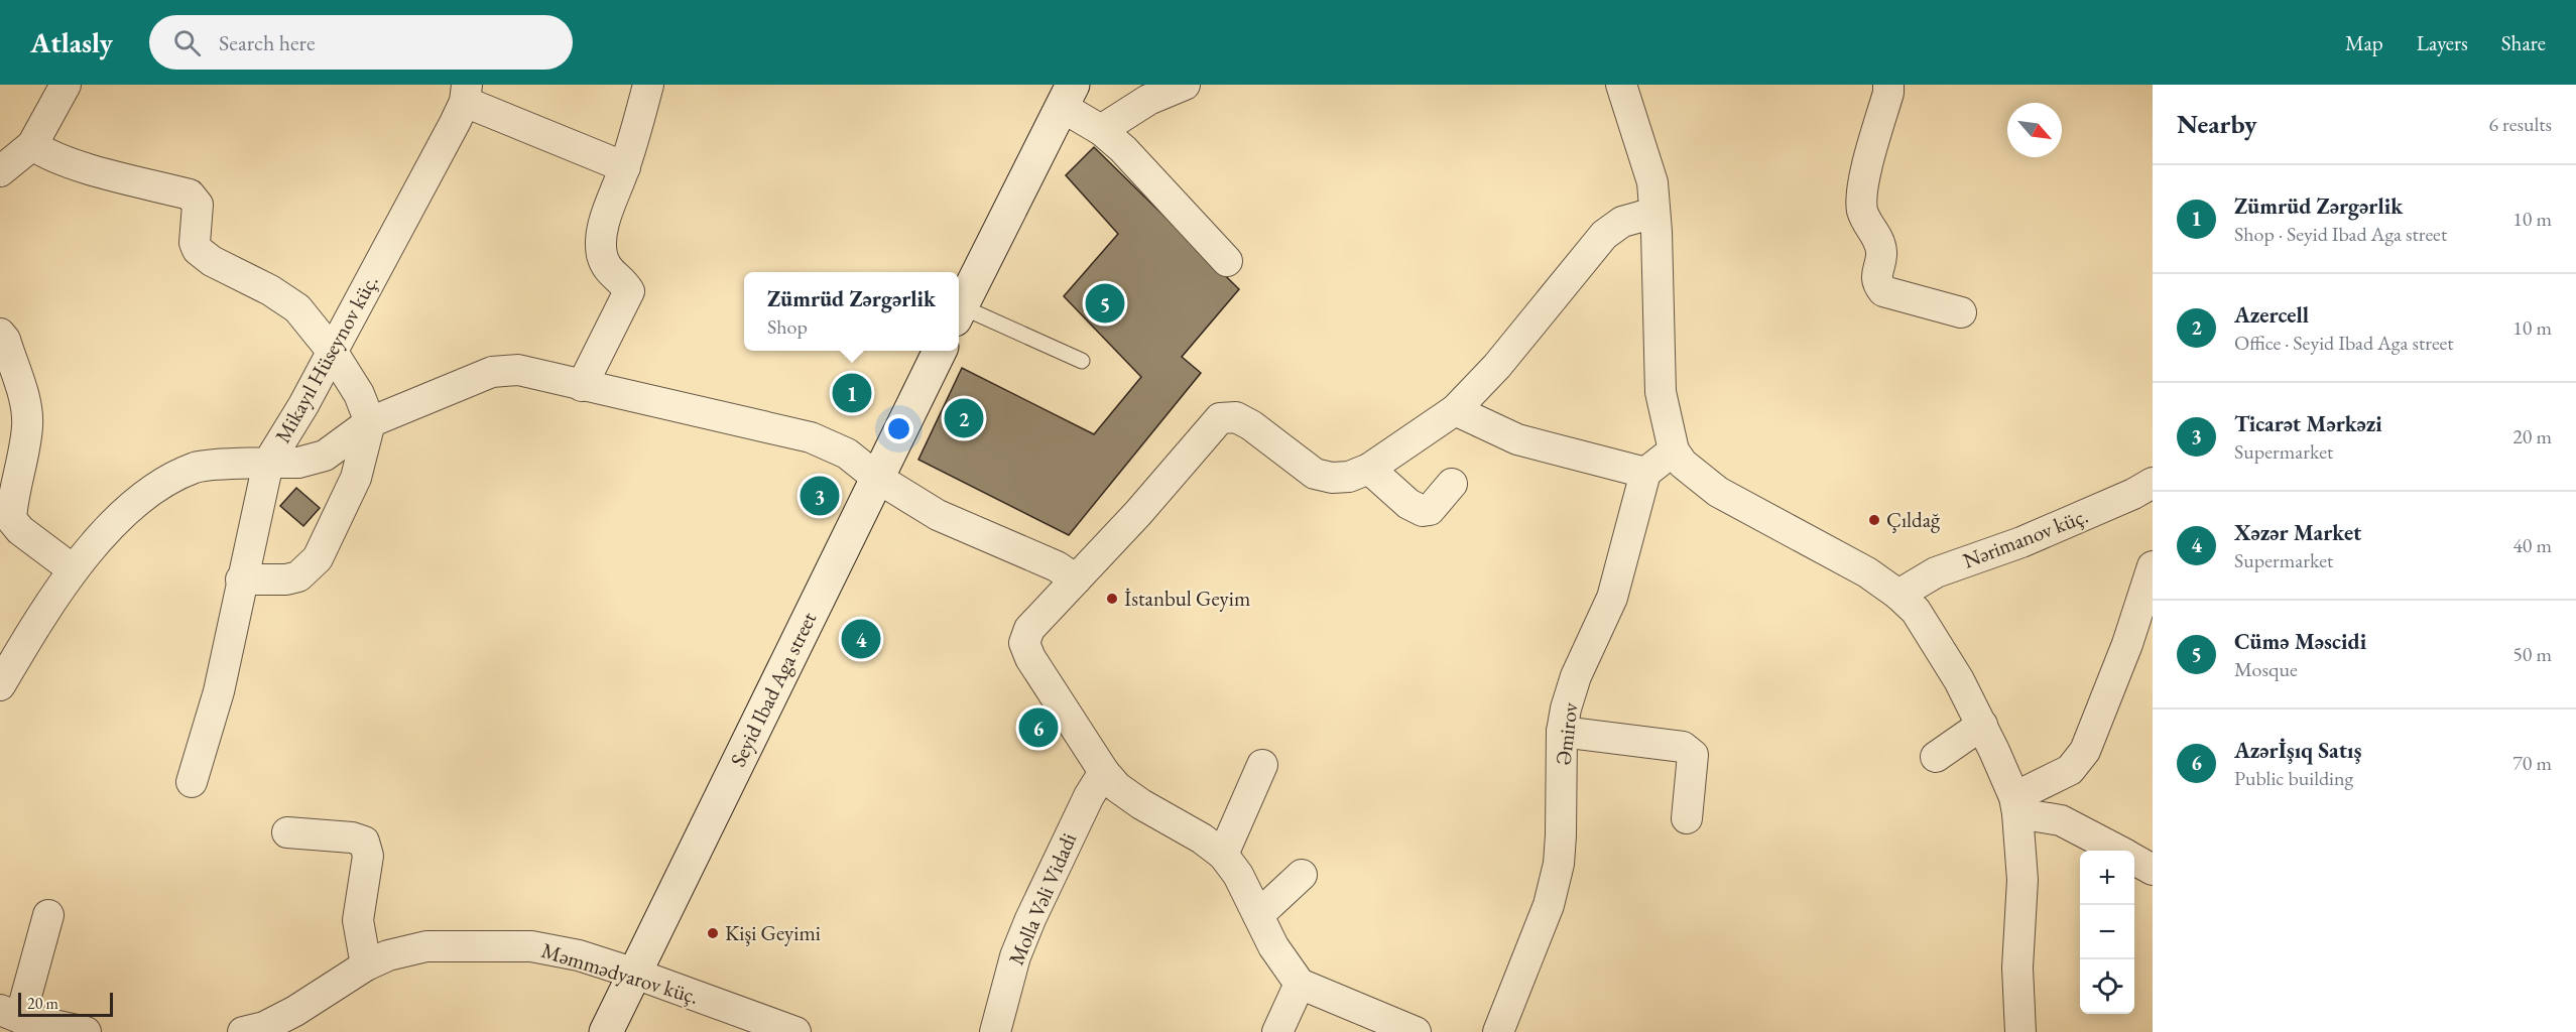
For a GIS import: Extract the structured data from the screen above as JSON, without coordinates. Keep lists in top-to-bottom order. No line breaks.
{"streets":{"street":["Mikayıl Hüseynov küç.","Nərimanov küç.","Seyid Ibad Aga street","Əmirov","Molla Vəli Vidadi","Məmmədyarov küç."]},"crossings":[["Seyid Ibad Aga street","Məmmədyarov küç."]],"places":["Çıldağ","İstanbul Geyim","Kişi Geyimi"],"scale_bar":"20 m","north":"bottom right","page":{"header":"Atlasly","search":"Search here","nav":["Map","Layers","Share"],"heading":["Nearby","6 results"],"list":[{"mark":"1","name":"Zümrüd Zərgərlik","note":"Shop · Seyid Ibad Aga street","value":"10 m"},{"mark":"2","name":"Azercell","note":"Office · Seyid Ibad Aga street","value":"10 m"},{"mark":"3","name":"Ticarət Mərkəzi","note":"Supermarket","value":"20 m"},{"mark":"4","name":"Xəzər Market","note":"Supermarket","value":"40 m"},{"mark":"5","name":"Cümə Məscidi","note":"Mosque","value":"50 m"},{"mark":"6","name":"Azərİşıq Satış","note":"Public building","value":"70 m"}],"popup":["Zümrüd Zərgərlik","Shop"],"pins":["5","1","2","3","4","6"],"map_buttons":["+","−"],"scale":"20 m"}}
